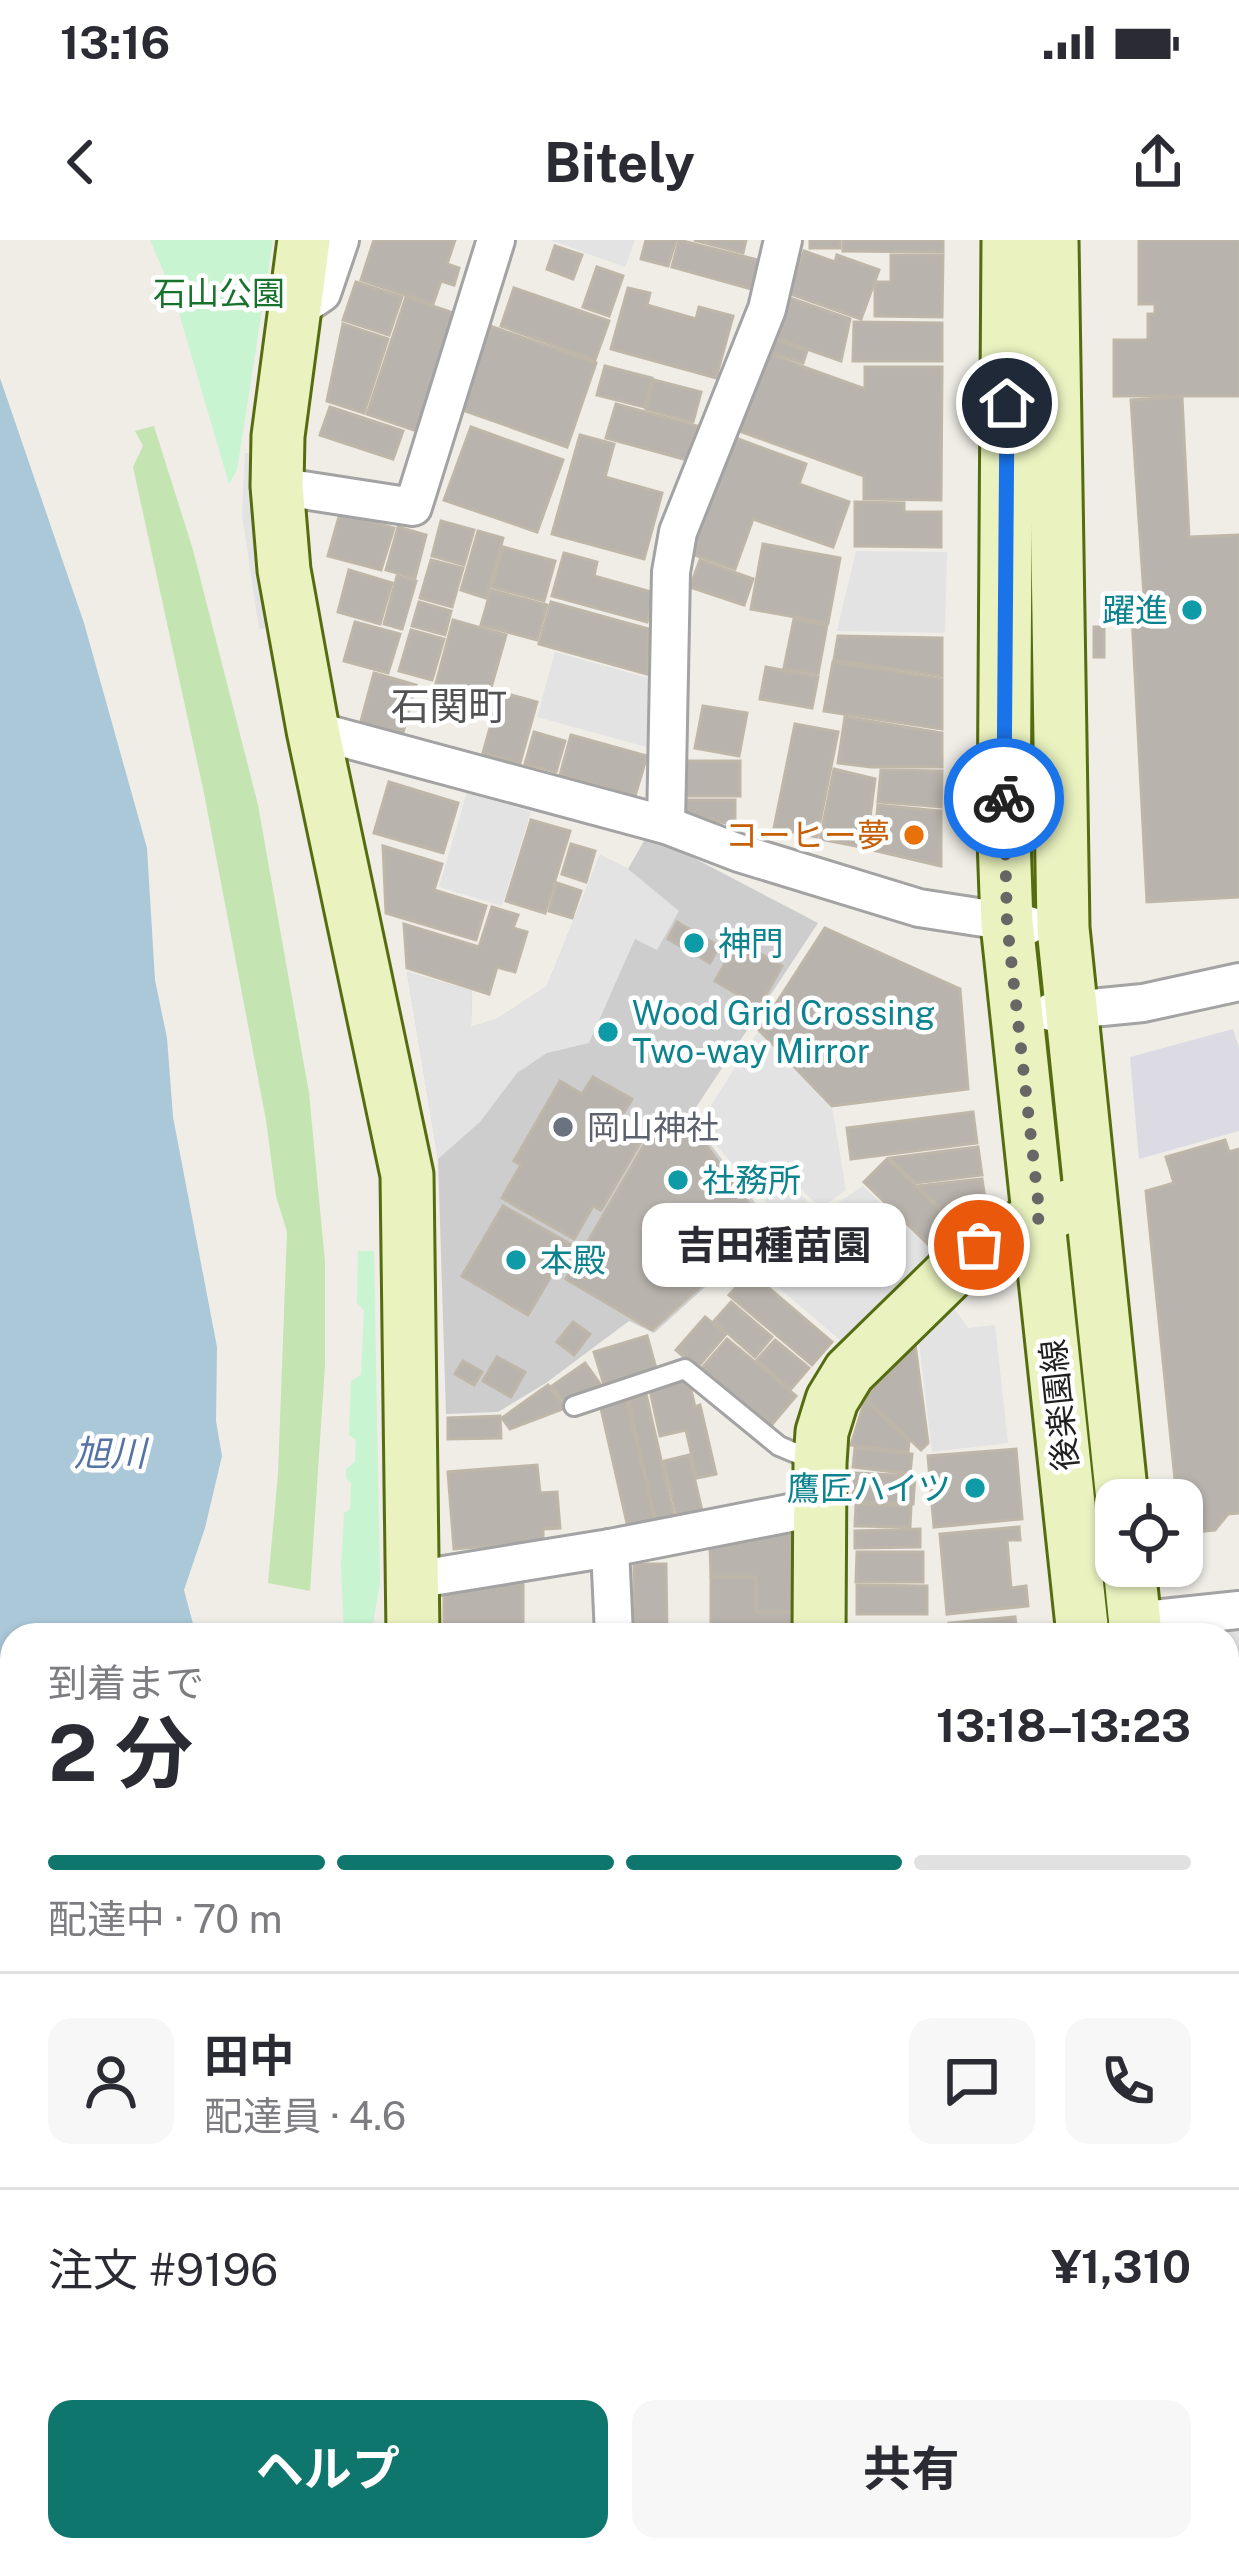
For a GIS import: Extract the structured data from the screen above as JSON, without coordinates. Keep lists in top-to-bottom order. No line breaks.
{"streets":{"main road":["後楽園線"]},"districts":["石関町"],"water":["旭川"],"parks":["石山公園"],"places":["躍進","コーヒー夢","神門","Wood Grid Crossing Two-way Mirror","岡山神社","社務所","吉田種苗園","本殿","鷹匠ハイツ"],"page":{"status":"13:16","header":"Bitely","bubble":"吉田種苗園","heading":["2 分","到着まで","13:18–13:23"],"panel":["田中","配達員 · 4.6","注文 #9196","¥1,310"],"bar":"配達中 · 70 m","buttons":["ヘルプ","共有"]}}
